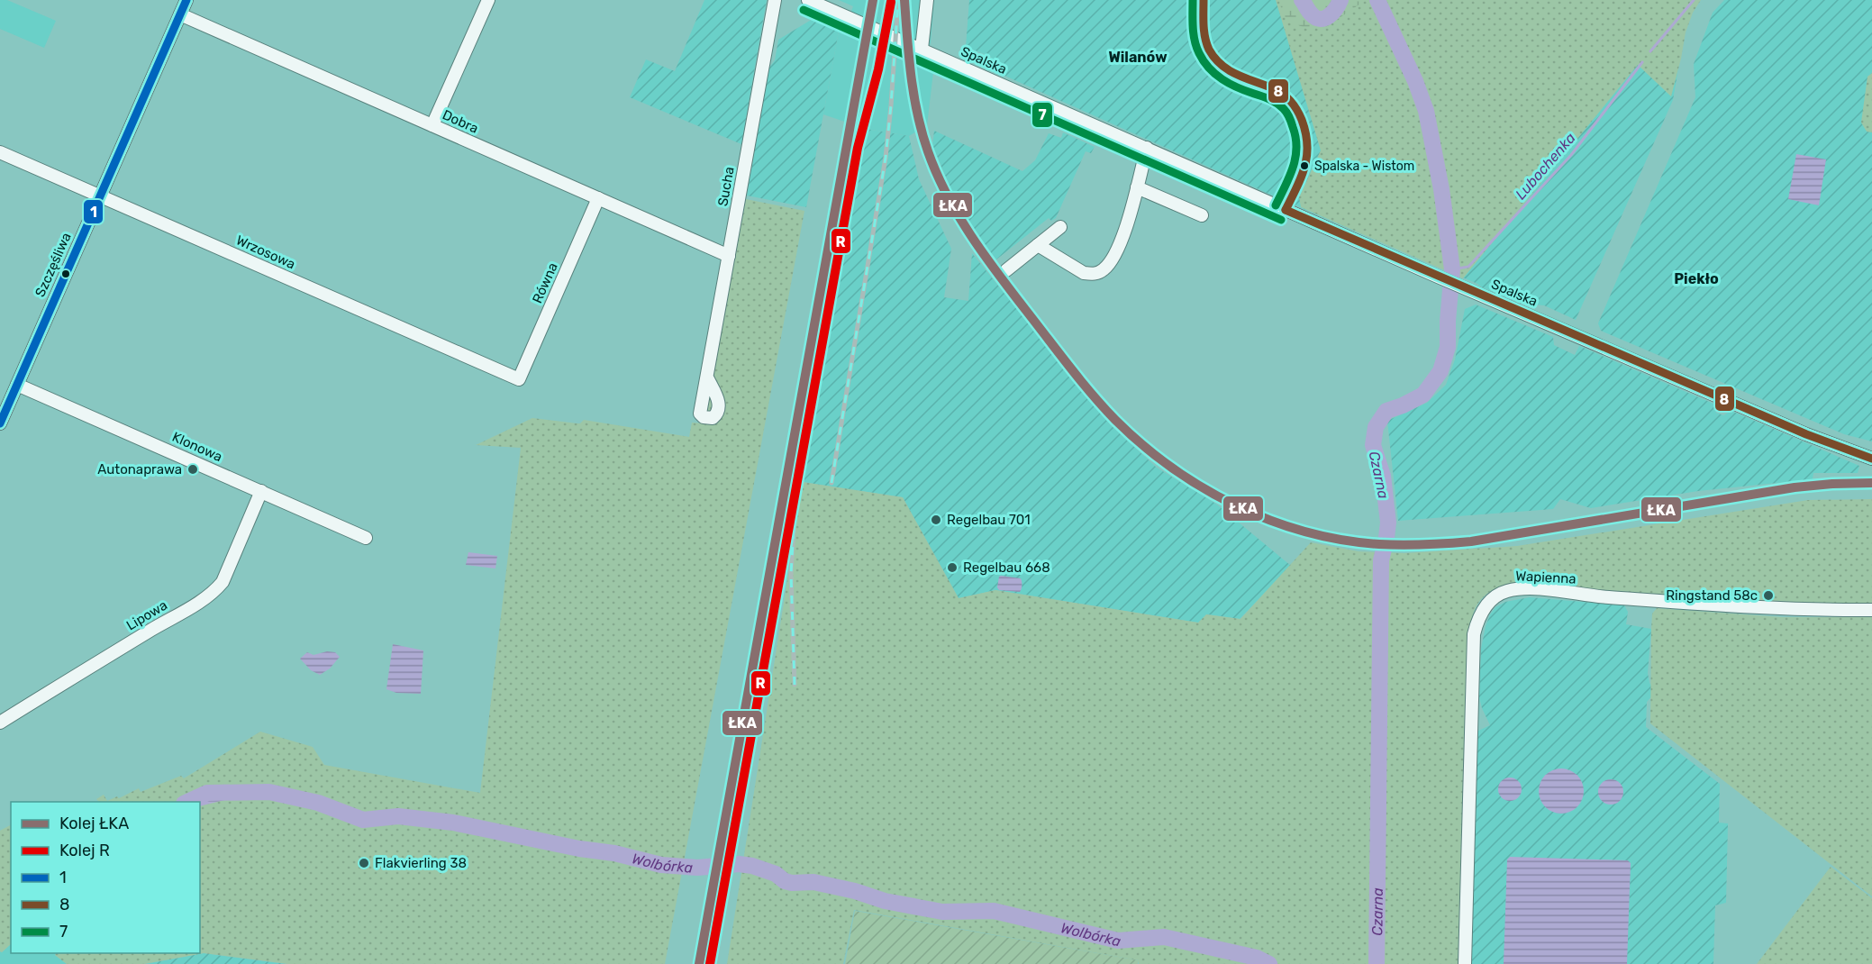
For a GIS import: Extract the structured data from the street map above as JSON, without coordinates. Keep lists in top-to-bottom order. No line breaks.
{"streets":{"street":["Spalska","Dobra","Sucha","Wrzosowa","Szczęśliwa","Równa","Klonowa","Wapienna","Lipowa"]},"crossings":[["Dobra","Sucha"],["Dobra","Szczęśliwa"],["Dobra","Równa"],["Wrzosowa","Szczęśliwa"],["Wrzosowa","Równa"],["Szczęśliwa","Klonowa"],["Klonowa","Lipowa"]],"districts":["Wilanów","Piekło"],"water":["Lubochenka","Czarna","Wolbórka"],"places":["Spalska - Wistom","Autonaprawa","Regelbau 701","Regelbau 668","Ringstand 58c","Flakvierling 38"],"lines":["rail line ŁKA","transit line 1","transit line 8","transit line 7","rail line R"],"legend":["Kolej ŁKA","Kolej R","1","8","7"]}
